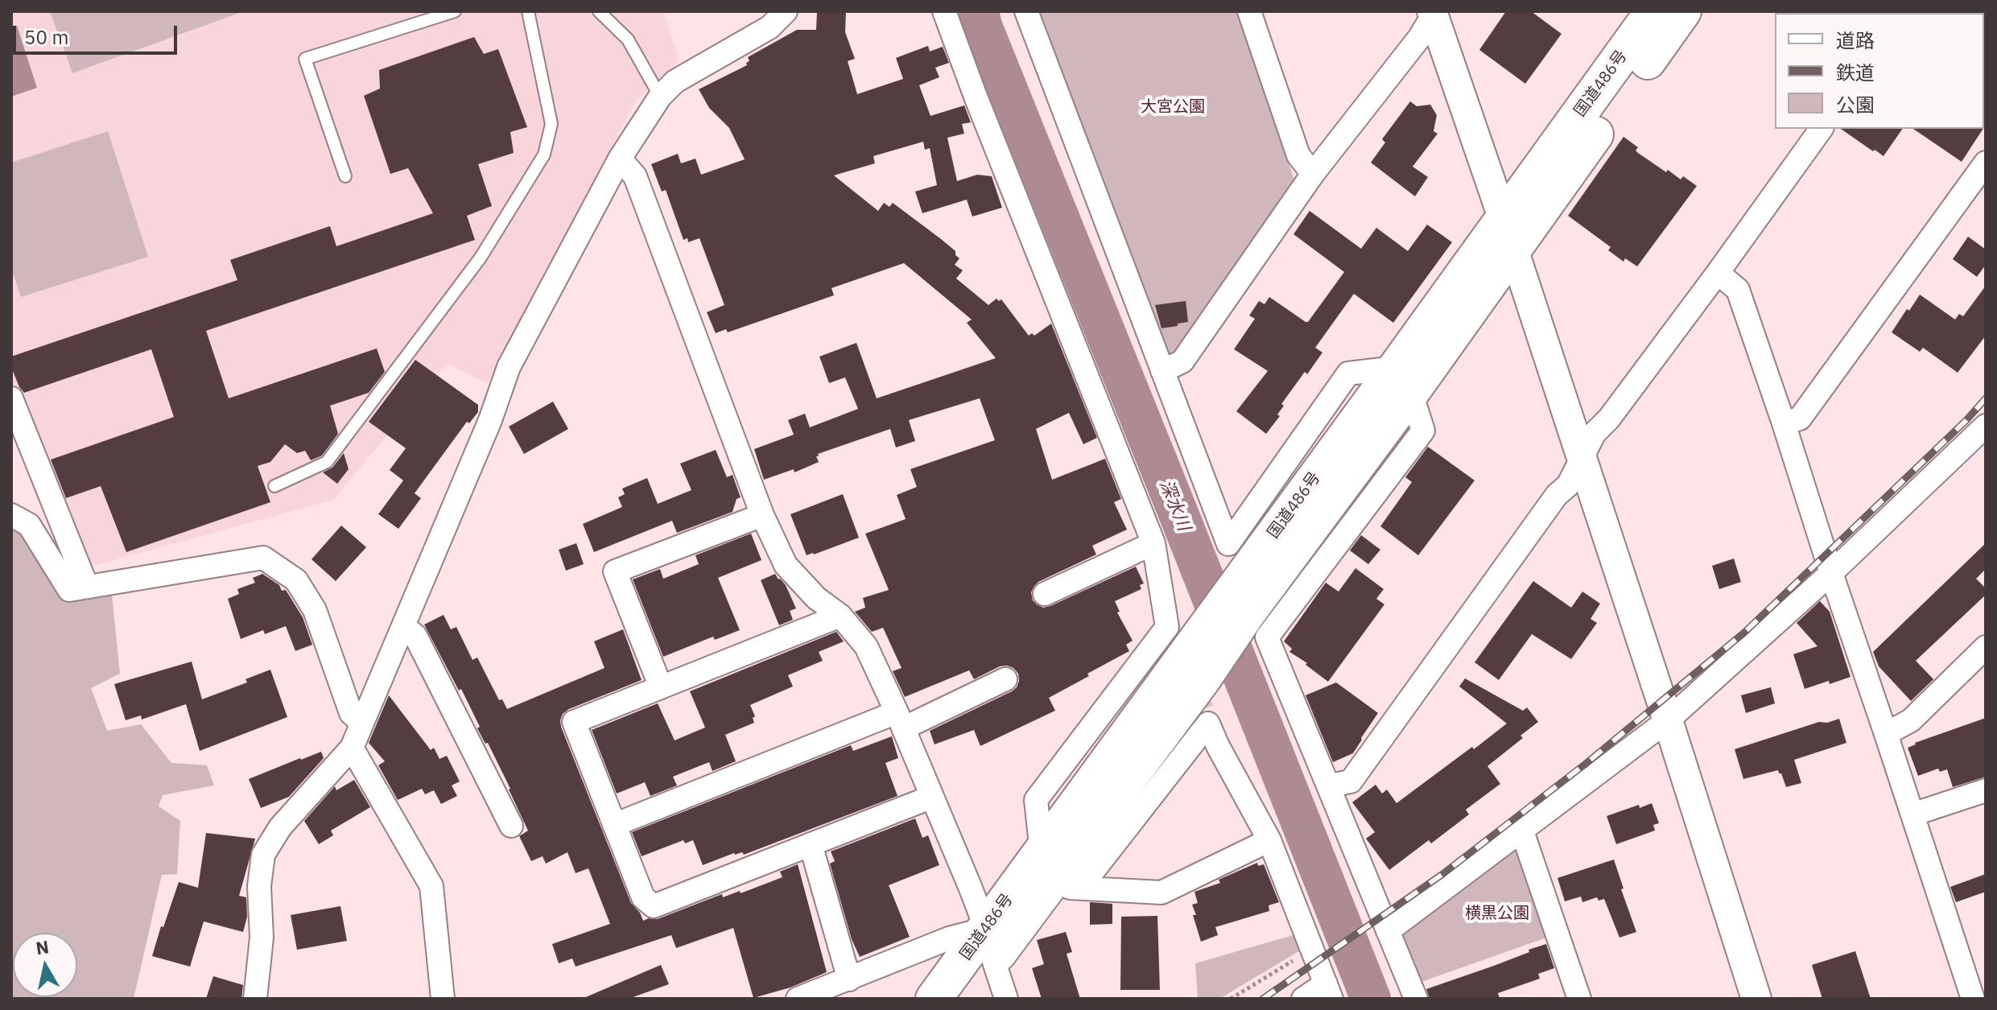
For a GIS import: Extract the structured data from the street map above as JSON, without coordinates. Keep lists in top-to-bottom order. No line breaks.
{"streets":{"highway":["国道486号"]},"water":["深水川"],"parks":["大宮公園","横黒公園"],"legend":["道路","鉄道","公園"],"scale_bar":"50 m","north":"top"}
